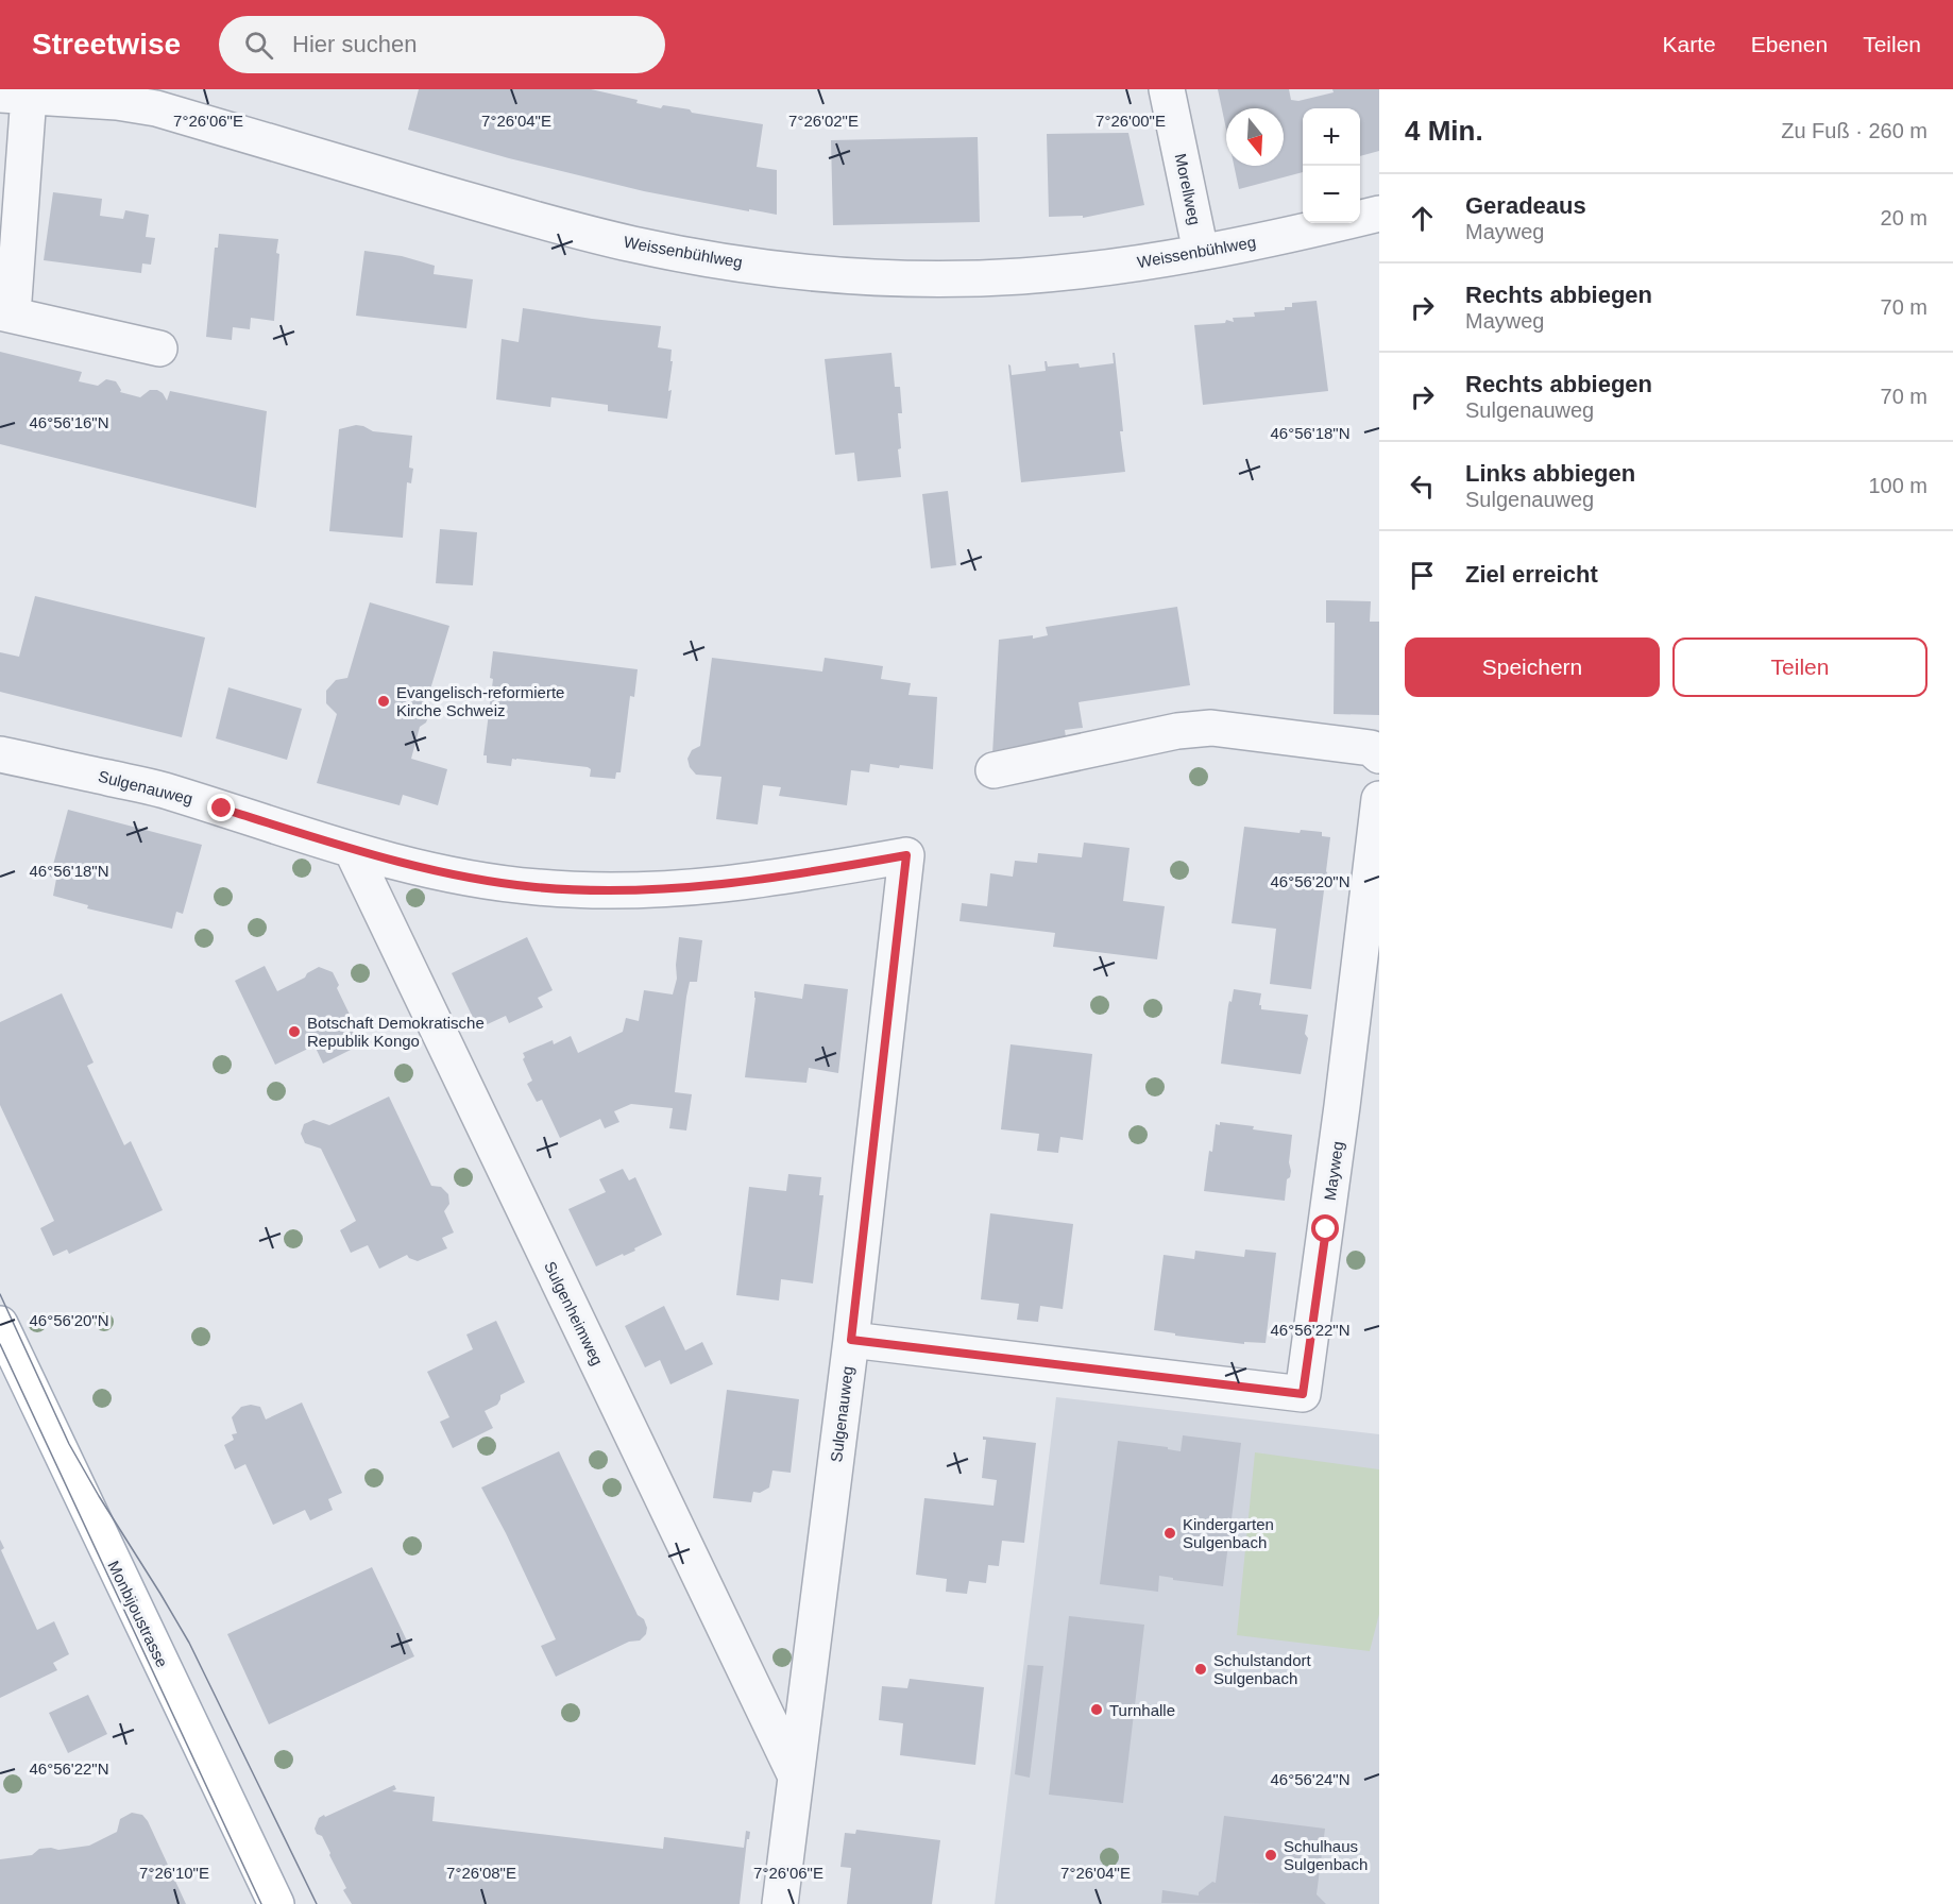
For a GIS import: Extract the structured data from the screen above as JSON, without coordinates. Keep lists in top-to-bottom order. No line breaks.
{"streets":{"main road":["Monbijoustrasse"],"street":["Morellweg","Weissenbühlweg","Sulgenauweg","Mayweg","Sulgenheimweg"]},"crossings":[["Morellweg","Weissenbühlweg"],["Sulgenauweg","Mayweg"],["Sulgenauweg","Sulgenheimweg"]],"places":["Evangelisch-reformierte Kirche Schweiz","Botschaft Demokratische Republik Kongo","Kindergarten Sulgenbach","Schulstandort Sulgenbach","Turnhalle","Schulhaus Sulgenbach"],"north":"bottom","page":{"header":"Streetwise","search":"Hier suchen","nav":["Karte","Ebenen","Teilen"],"heading":["4 Min.","Zu Fuß · 260 m"],"map_buttons":["+","−"],"list":[["Geradeaus","Mayweg","20 m"],["Rechts abbiegen","Mayweg","70 m"],["Rechts abbiegen","Sulgenauweg","70 m"],["Links abbiegen","Sulgenauweg","100 m"],"Ziel erreicht"],"buttons":["Speichern","Teilen"]},"coordinates":["7°26'06\"E","7°26'04\"E","7°26'02\"E","7°26'00\"E","46°56'16\"N","46°56'18\"N","46°56'20\"N","46°56'22\"N","46°56'24\"N","7°26'10\"E","7°26'08\"E"]}
